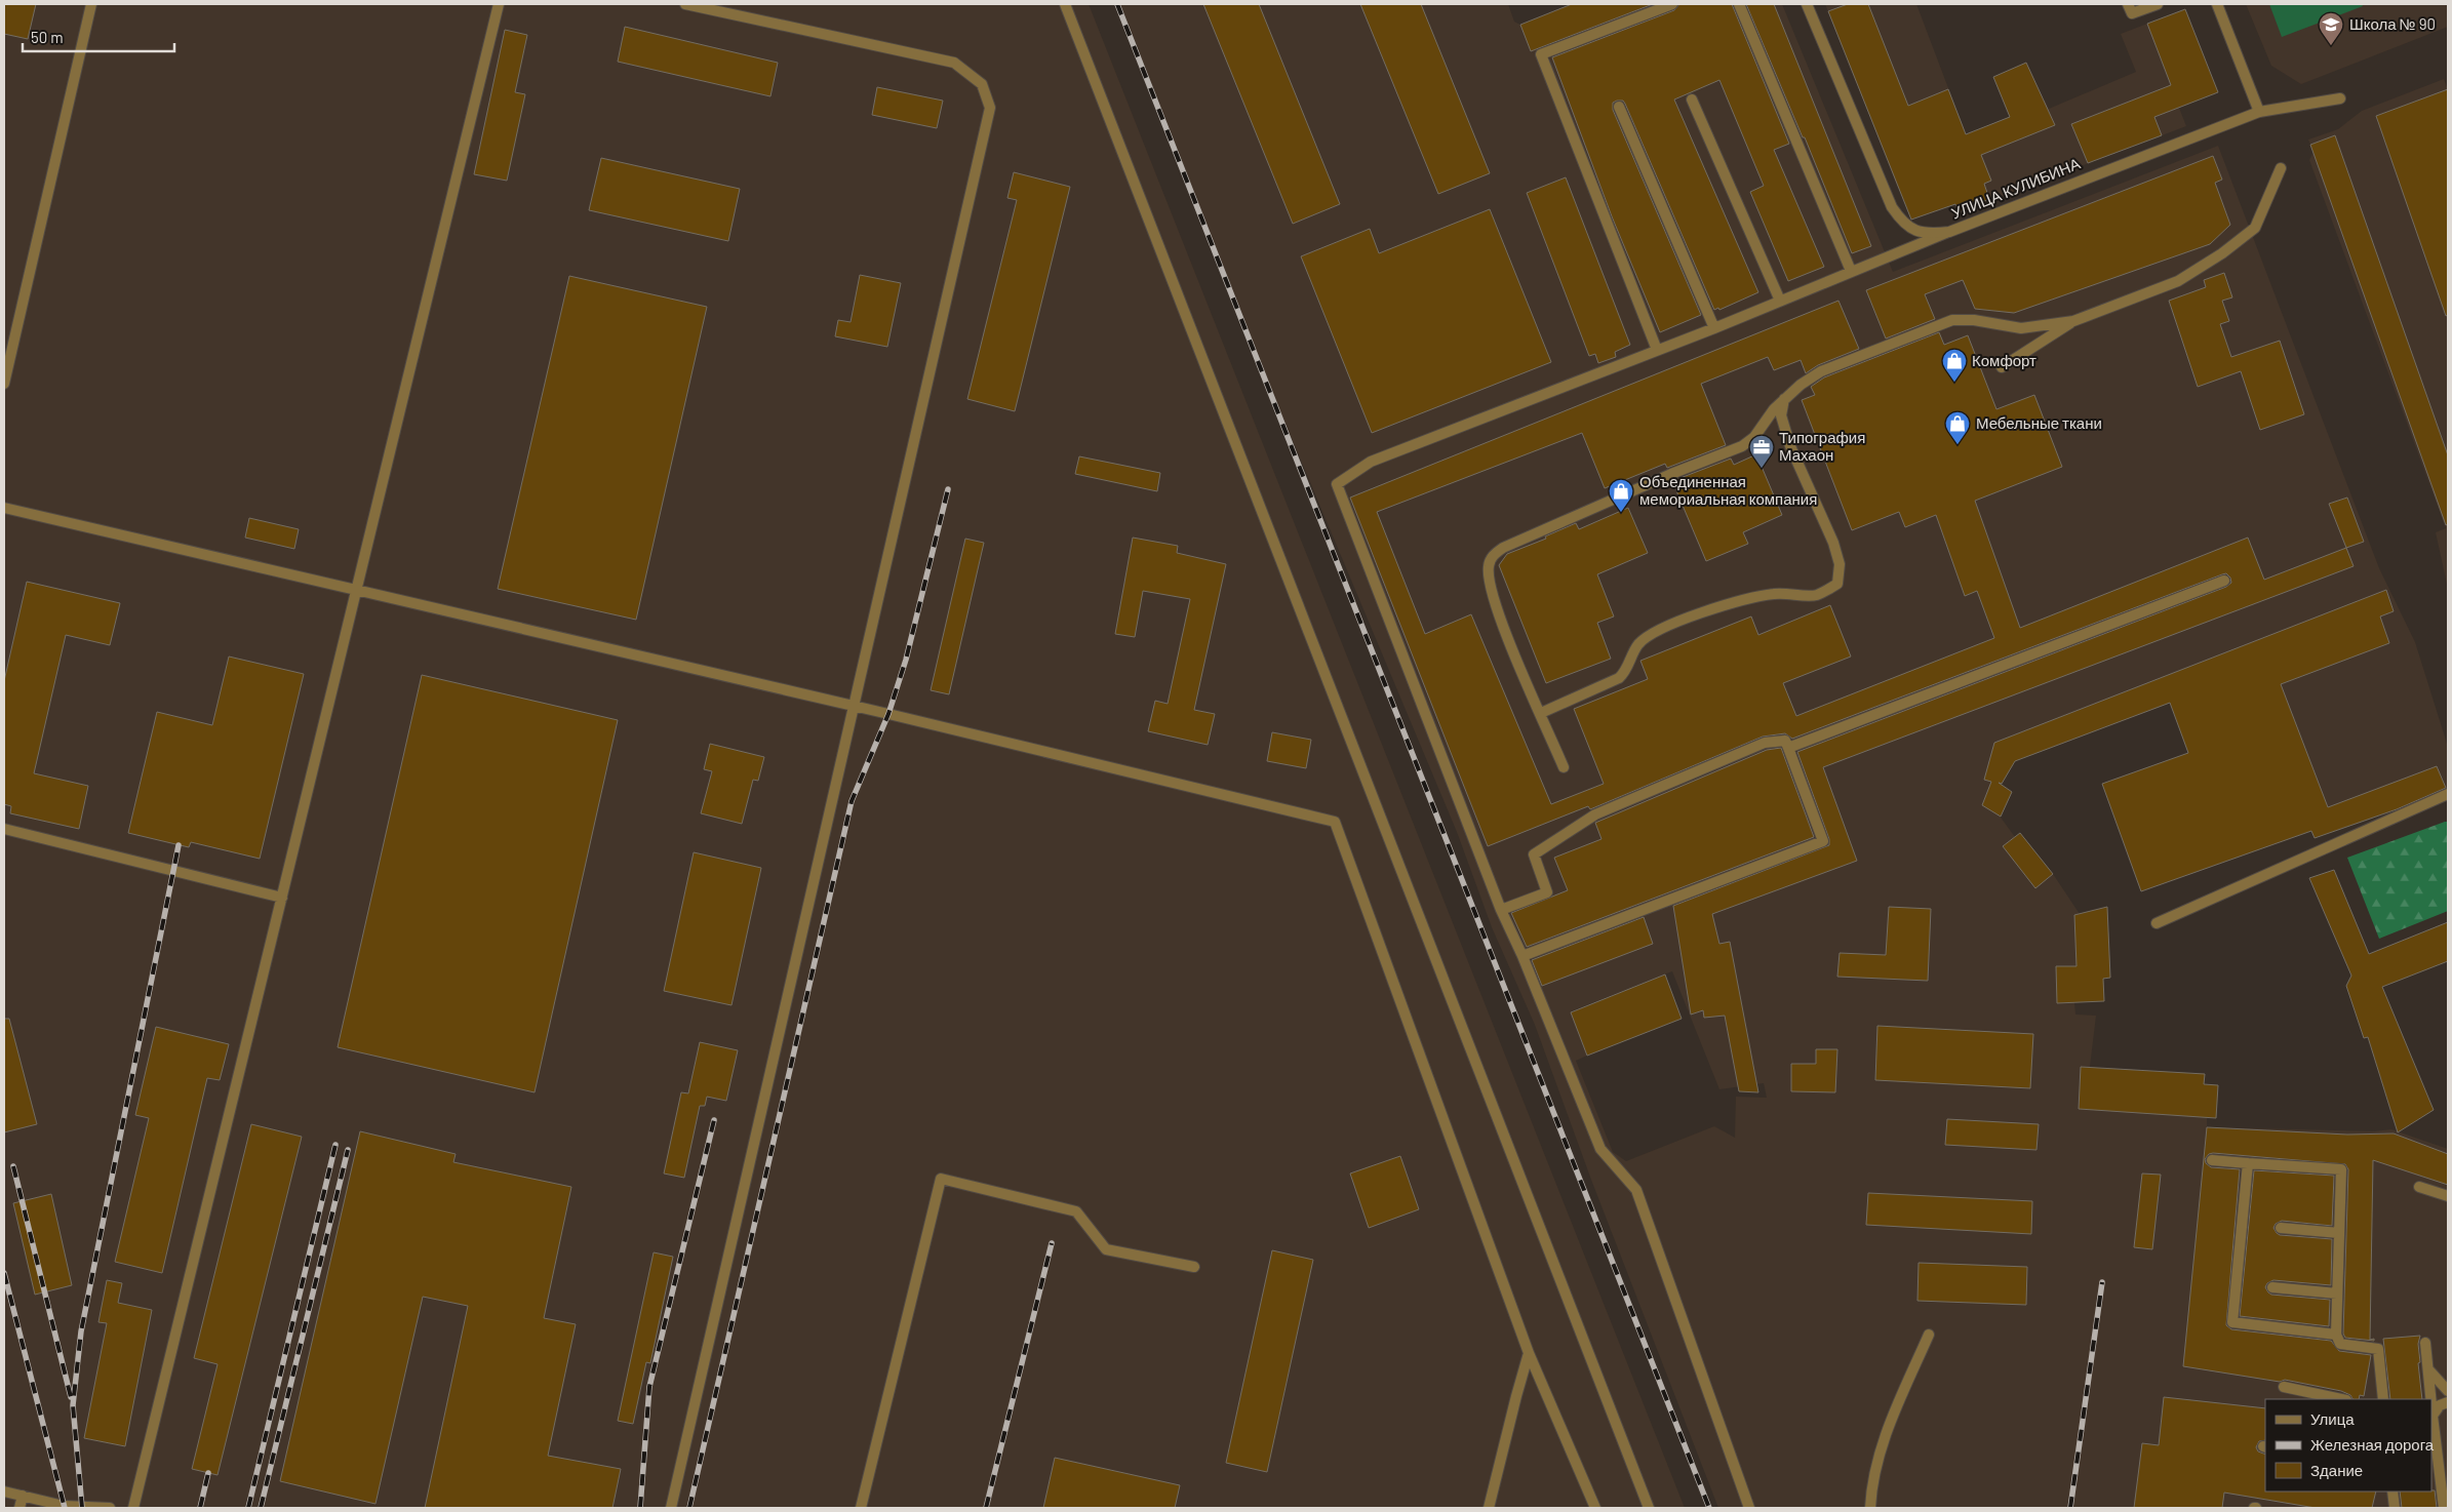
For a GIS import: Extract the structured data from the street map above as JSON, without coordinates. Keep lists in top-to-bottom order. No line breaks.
{"streets":{"street":["УЛИЦА КУЛИБИНА"]},"places":{"school or university":["Школа № 90"],"shop":["Комфорт","Мебельные ткани","Объединенная мемориальная компания"],"office":["Типография Махаон"]},"legend":["Улица","Железная дорога","Здание"],"scale_bar":"50 m"}
